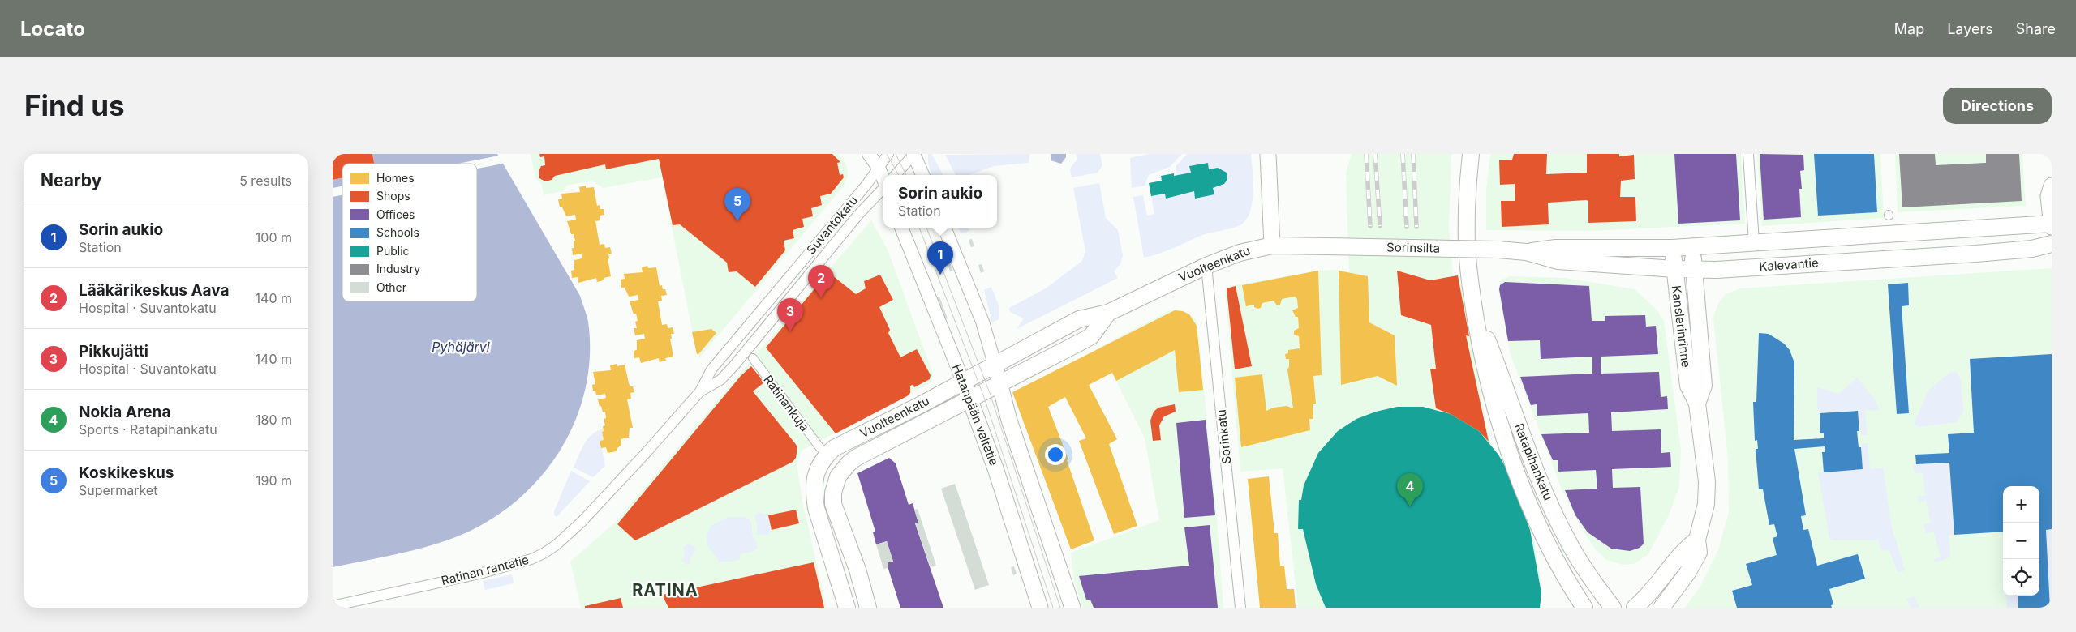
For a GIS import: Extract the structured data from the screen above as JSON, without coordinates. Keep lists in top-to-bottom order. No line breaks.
{"streets":{"main road":["Sorinsilta","Vuolteenkatu","Kalevantie","Kanslerinrinne","Hatanpään valtatie","Ratapihankatu"],"street":["Suvantokatu","Ratinankuja","Sorinkatu","Ratinan rantatie"]},"crossings":[["Suvantokatu","Ratinan rantatie"],["Sorinsilta","Vuolteenkatu"],["Sorinsilta","Kalevantie"],["Vuolteenkatu","Hatanpään valtatie"],["Vuolteenkatu","Sorinkatu"],["Kalevantie","Kanslerinrinne"]],"districts":["RATINA"],"water":["Pyhäjärvi"],"legend":["Homes","Shops","Offices","Schools","Public","Industry","Other"],"page":{"header":"Locato","nav":["Map","Layers","Share"],"buttons":"Directions","title":"Find us","heading":["Nearby","5 results"],"popup":["Sorin aukio","Station"],"pins":["5","1","2","3","4"],"list":[{"mark":"1","name":"Sorin aukio","note":"Station","value":"100 m"},{"mark":"2","name":"Lääkärikeskus Aava","note":"Hospital · Suvantokatu","value":"140 m"},{"mark":"3","name":"Pikkujätti","note":"Hospital · Suvantokatu","value":"140 m"},{"mark":"4","name":"Nokia Arena","note":"Sports · Ratapihankatu","value":"180 m"},{"mark":"5","name":"Koskikeskus","note":"Supermarket","value":"190 m"}],"map_buttons":["+","−"]}}
